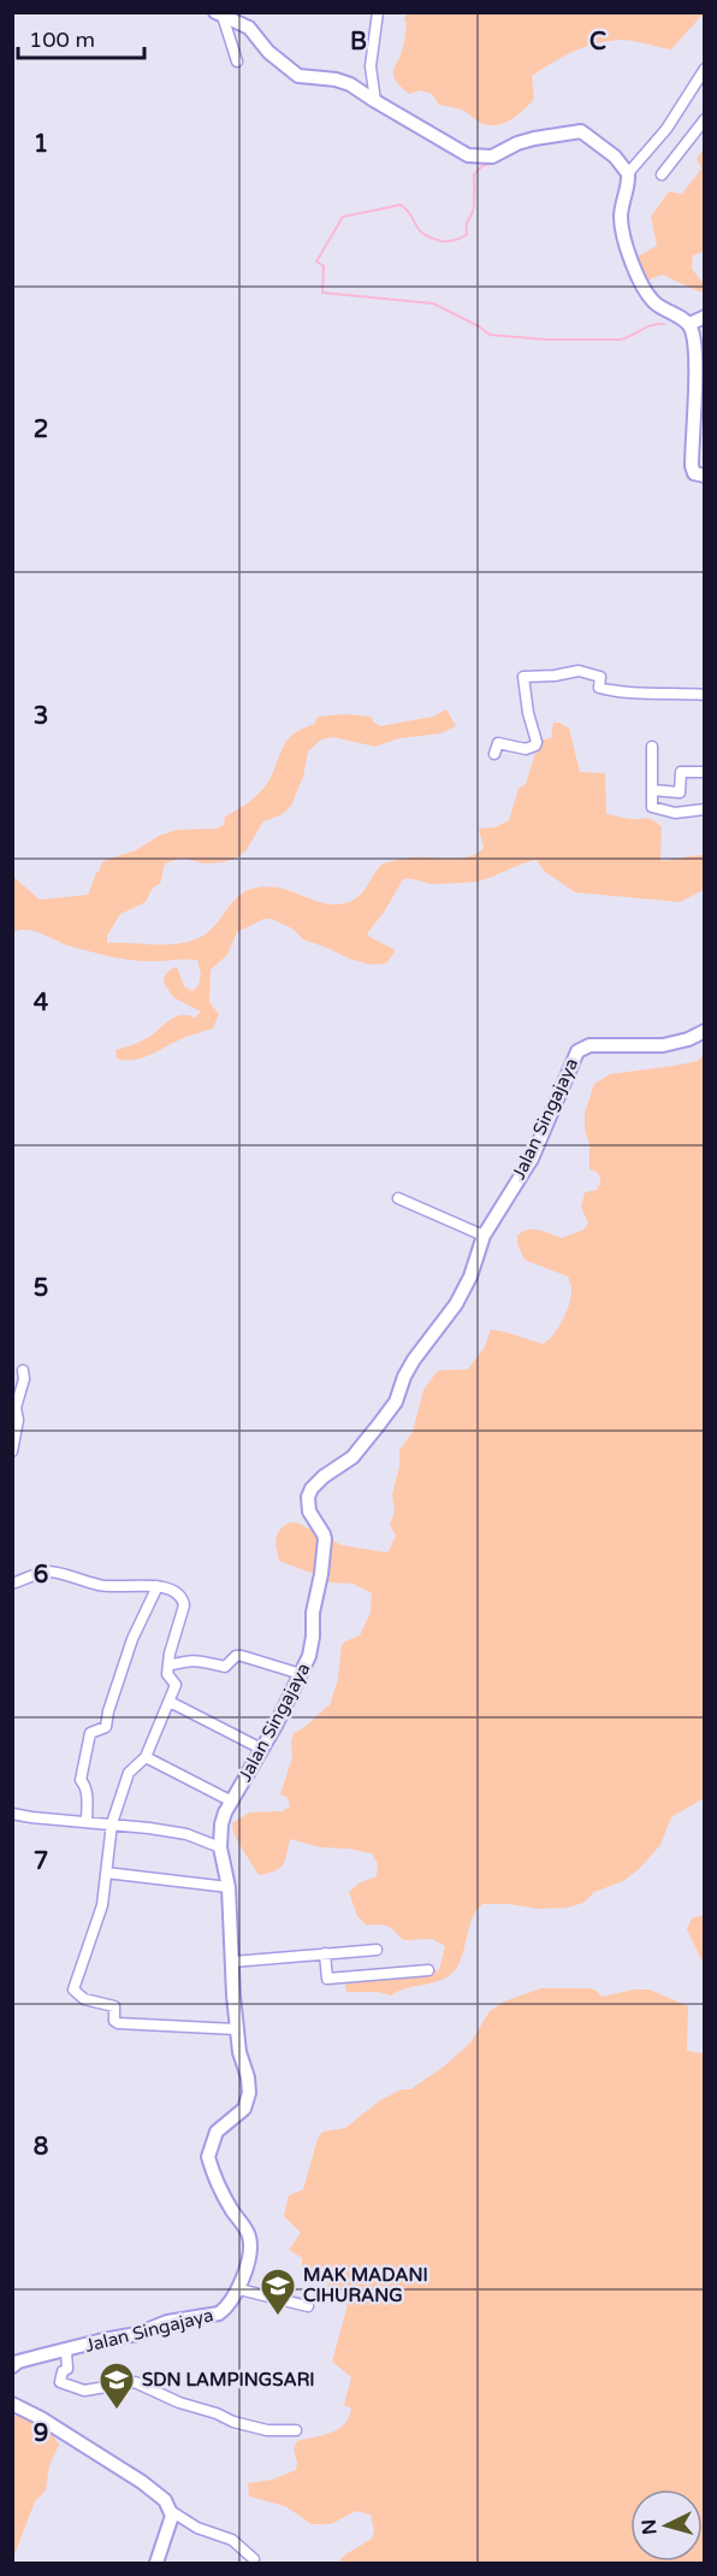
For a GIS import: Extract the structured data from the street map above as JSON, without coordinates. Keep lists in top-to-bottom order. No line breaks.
{"streets":{"street":["Jalan Singajaya"]},"places":{"school or university":["MAK MADANI CIHURANG","SDN LAMPINGSARI"]},"scale_bar":"100 m","north":"left","grid":{"columns":["B","C"],"rows":["1","2","3","4","5","6","7","8","9"]}}
